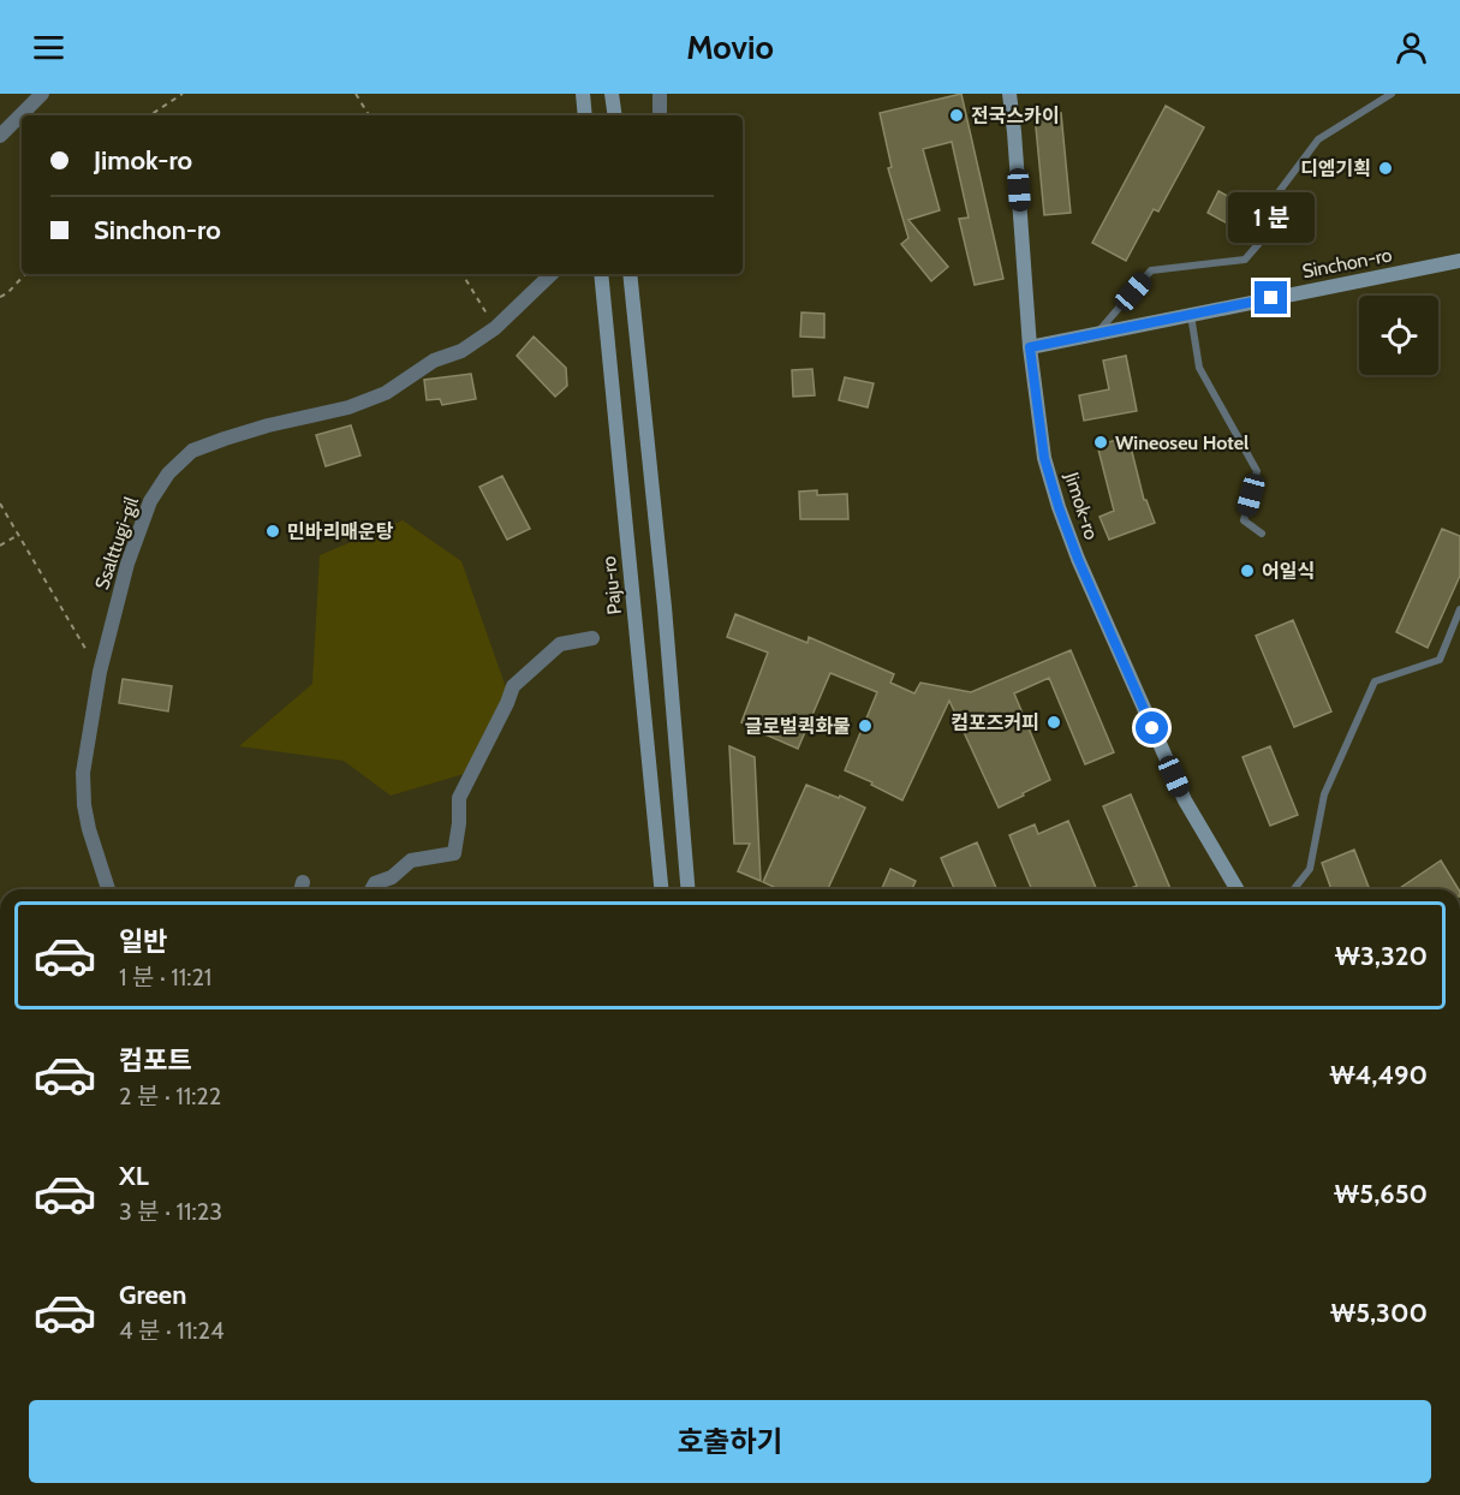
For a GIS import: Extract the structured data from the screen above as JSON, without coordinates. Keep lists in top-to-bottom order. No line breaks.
{"streets":{"main road":["Sinchon-ro","Jimok-ro","Paju-ro"],"street":["Ssalttugi-gil"]},"crossings":[["Sinchon-ro","Jimok-ro"]],"places":["전국스카이","디엠기획","Wineoseu Hotel","민바리매운탕","어일식","컴포즈커피","글로벌퀵화물"],"page":{"header":"Movio","banner":["Jimok-ro","Sinchon-ro"],"bubble":"1 분","list":[{"name":"일반","note":"1 분 · 11:21","value":"₩3,320"},{"name":"컴포트","note":"2 분 · 11:22","value":"₩4,490"},{"name":"XL","note":"3 분 · 11:23","value":"₩5,650"},{"name":"Green","note":"4 분 · 11:24","value":"₩5,300"}],"buttons":"호출하기"}}
